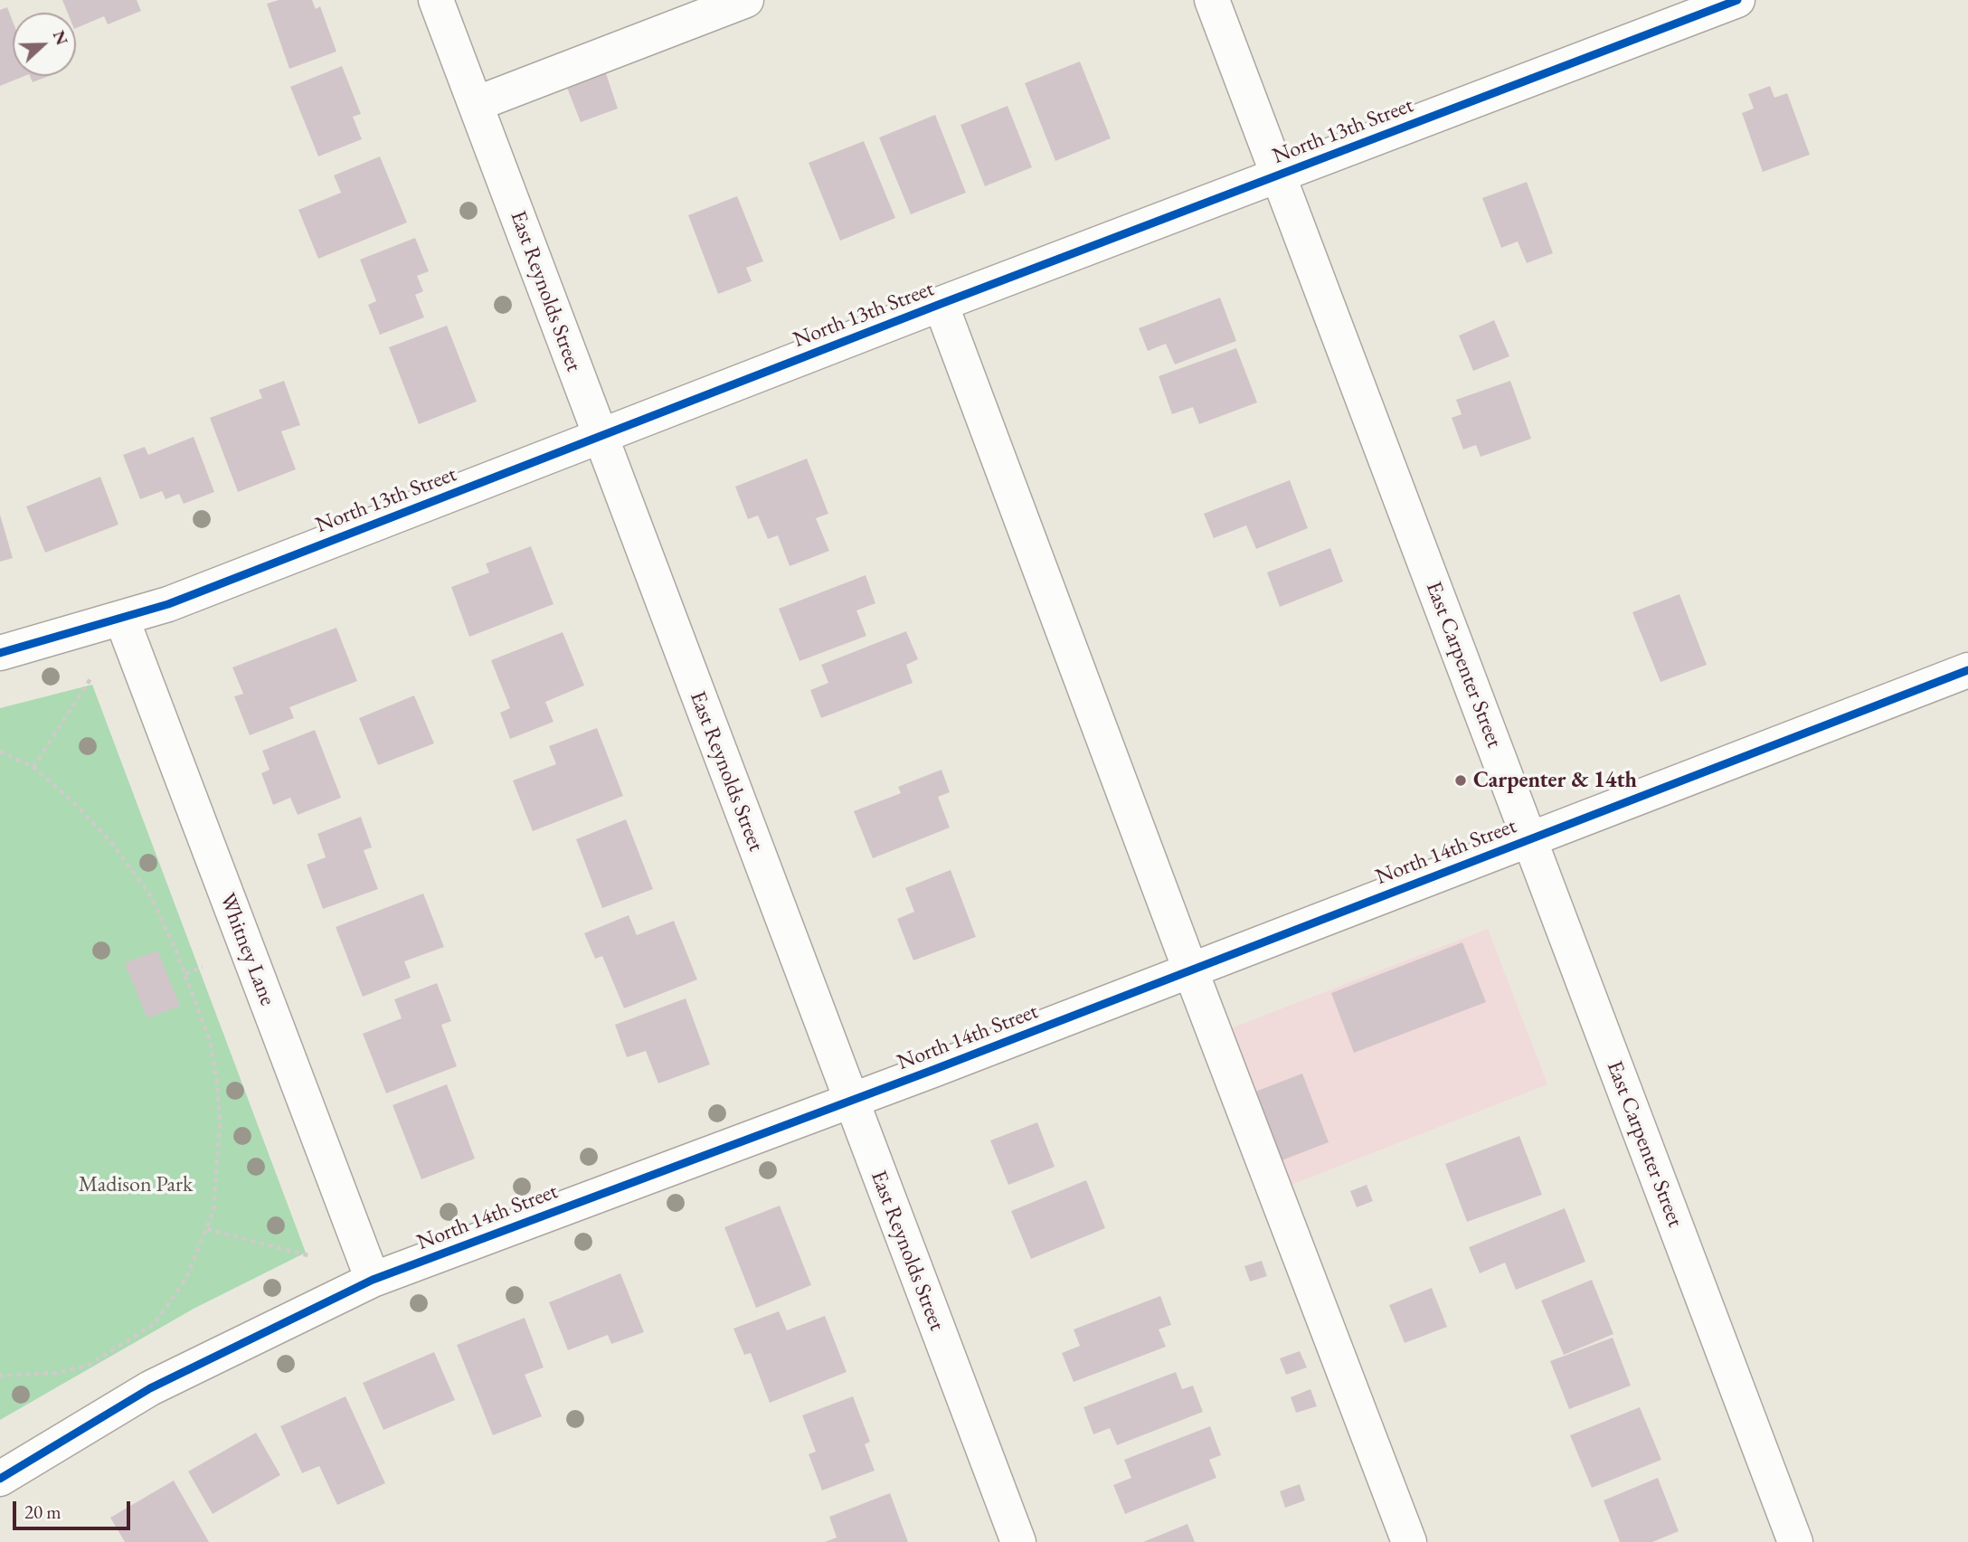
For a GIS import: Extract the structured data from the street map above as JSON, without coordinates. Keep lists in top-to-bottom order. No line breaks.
{"streets":{"street":["North 13th Street","East Reynolds Street","East Carpenter Street","North 14th Street","Whitney Lane"]},"crossings":[["North 13th Street","East Reynolds Street"],["North 13th Street","East Carpenter Street"],["North 13th Street","Whitney Lane"],["East Reynolds Street","North 14th Street"],["East Carpenter Street","North 14th Street"],["North 14th Street","Whitney Lane"]],"parks":["Madison Park"],"places":["Carpenter & 14th"],"scale_bar":"20 m","north":"right"}
